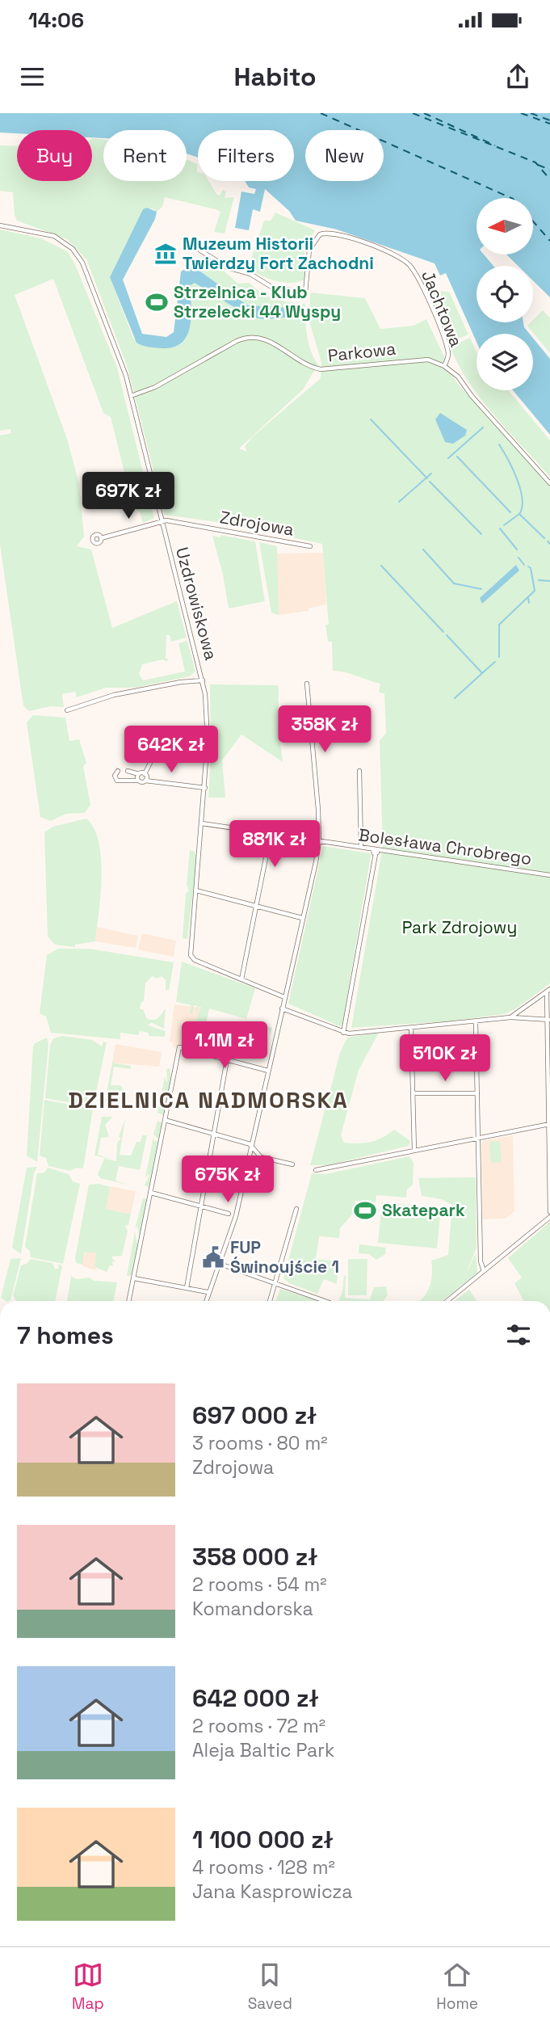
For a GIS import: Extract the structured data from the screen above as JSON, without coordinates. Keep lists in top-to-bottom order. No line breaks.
{"streets":{"street":["Jachtowa","Parkowa","Zdrojowa","Uzdrowiskowa","Bolesława Chrobrego"]},"crossings":[["Jachtowa","Parkowa"],["Parkowa","Uzdrowiskowa"],["Zdrojowa","Uzdrowiskowa"],["Uzdrowiskowa","Bolesława Chrobrego"]],"districts":["DZIELNICA NADMORSKA"],"parks":["Park Zdrojowy"],"places":{"museum":["Muzeum Historii Twierdzy Fort Zachodni"],"sports":["Strzelnica - Klub Strzelecki 44 Wyspy","Skatepark"],"public building":["FUP Świnoujście 1"]},"north":"left","page":{"status":"14:06","header":"Habito","chip":["Buy","Rent","Filters","New"],"price":["697K zł","358K zł","642K zł","881K zł","1.1M zł","510K zł","675K zł"],"heading":"7 homes","list":[{"name":"697 000 zł","note":"3 rooms · 80 m² · Zdrojowa"},{"name":"358 000 zł","note":"2 rooms · 54 m² · Komandorska"},{"name":"642 000 zł","note":"2 rooms · 72 m² · Aleja Baltic Park"},{"name":"1 100 000 zł","note":"4 rooms · 128 m² · Jana Kasprowicza"}],"tabs":["Map","Saved","Home"]}}
